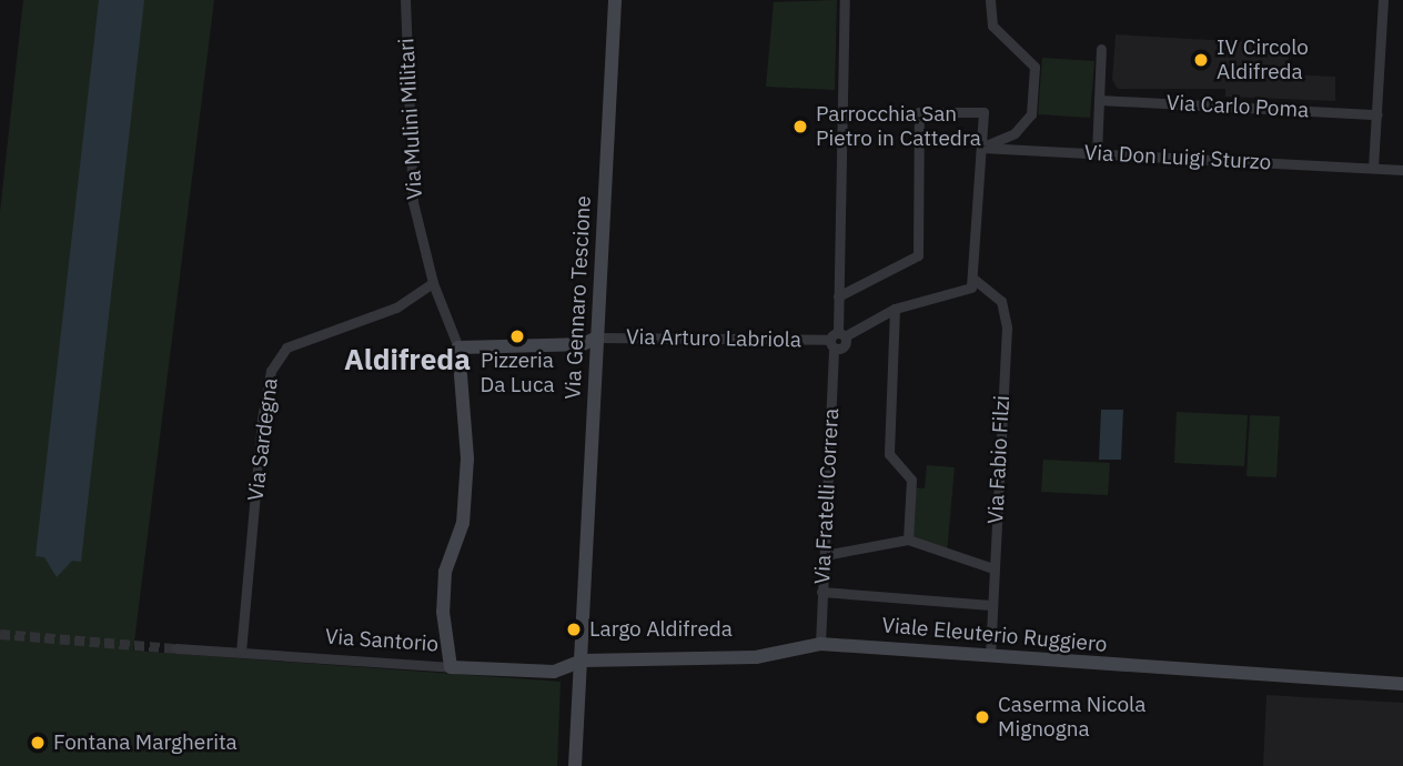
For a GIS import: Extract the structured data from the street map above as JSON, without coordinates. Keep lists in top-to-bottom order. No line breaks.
{"streets":{"street":["Via Carlo Poma","Via Mulini Militari","Via Don Luigi Sturzo","Via Gennaro Tescione","Via Arturo Labriola","Via Sardegna","Via Fabio Filzi","Via Fratelli Correra","Viale Eleuterio Ruggiero","Via Santorio"]},"crossings":[["Via Mulini Militari","Via Sardegna"],["Via Gennaro Tescione","Via Arturo Labriola"],["Via Gennaro Tescione","Viale Eleuterio Ruggiero"],["Via Gennaro Tescione","Via Santorio"],["Via Arturo Labriola","Via Fratelli Correra"],["Via Sardegna","Via Santorio"],["Via Fabio Filzi","Viale Eleuterio Ruggiero"],["Via Fratelli Correra","Viale Eleuterio Ruggiero"],["Viale Eleuterio Ruggiero","Via Santorio"]],"districts":["Aldifreda"],"places":["IV Circolo Aldifreda","Parrocchia San Pietro in Cattedra","Pizzeria Da Luca","Largo Aldifreda","Caserma Nicola Mignogna","Fontana Margherita"]}
